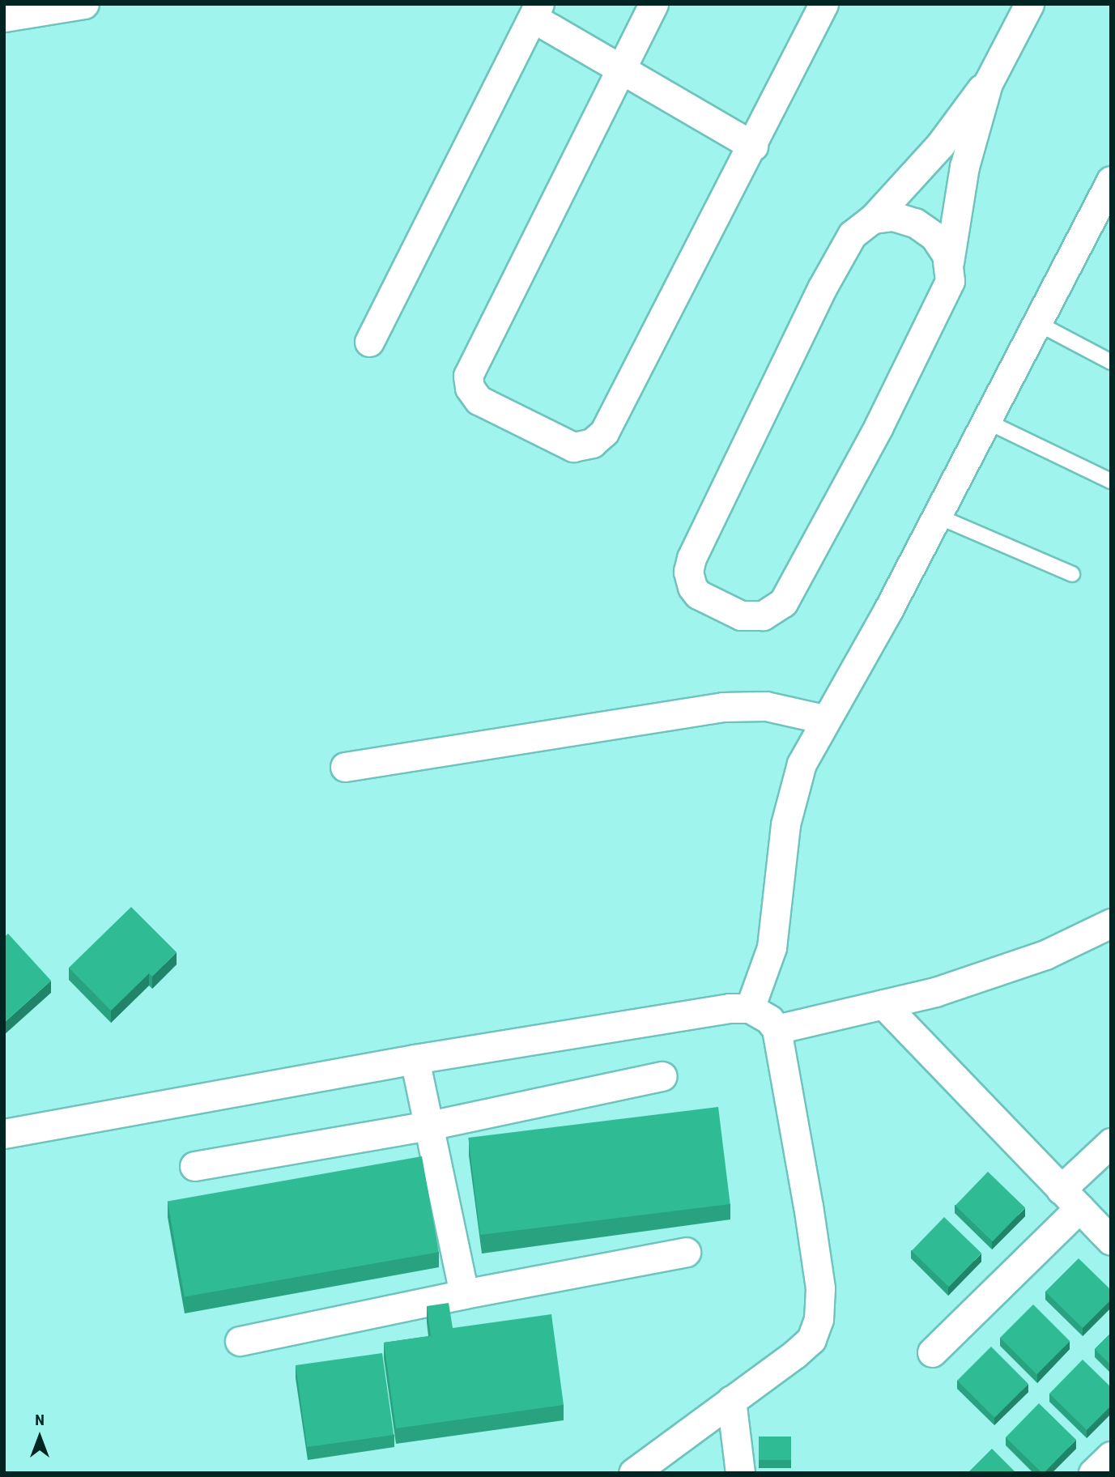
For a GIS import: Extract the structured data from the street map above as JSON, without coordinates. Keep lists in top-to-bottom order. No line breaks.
{"north":"top"}
